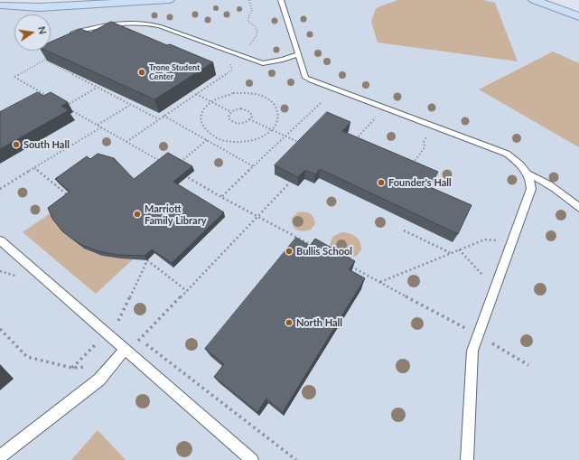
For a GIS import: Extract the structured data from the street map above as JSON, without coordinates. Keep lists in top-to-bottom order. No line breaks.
{"places":["Trone Student Center","South Hall","Founder's Hall","Marriott Family Library","Bullis School","North Hall"],"north":"right"}
